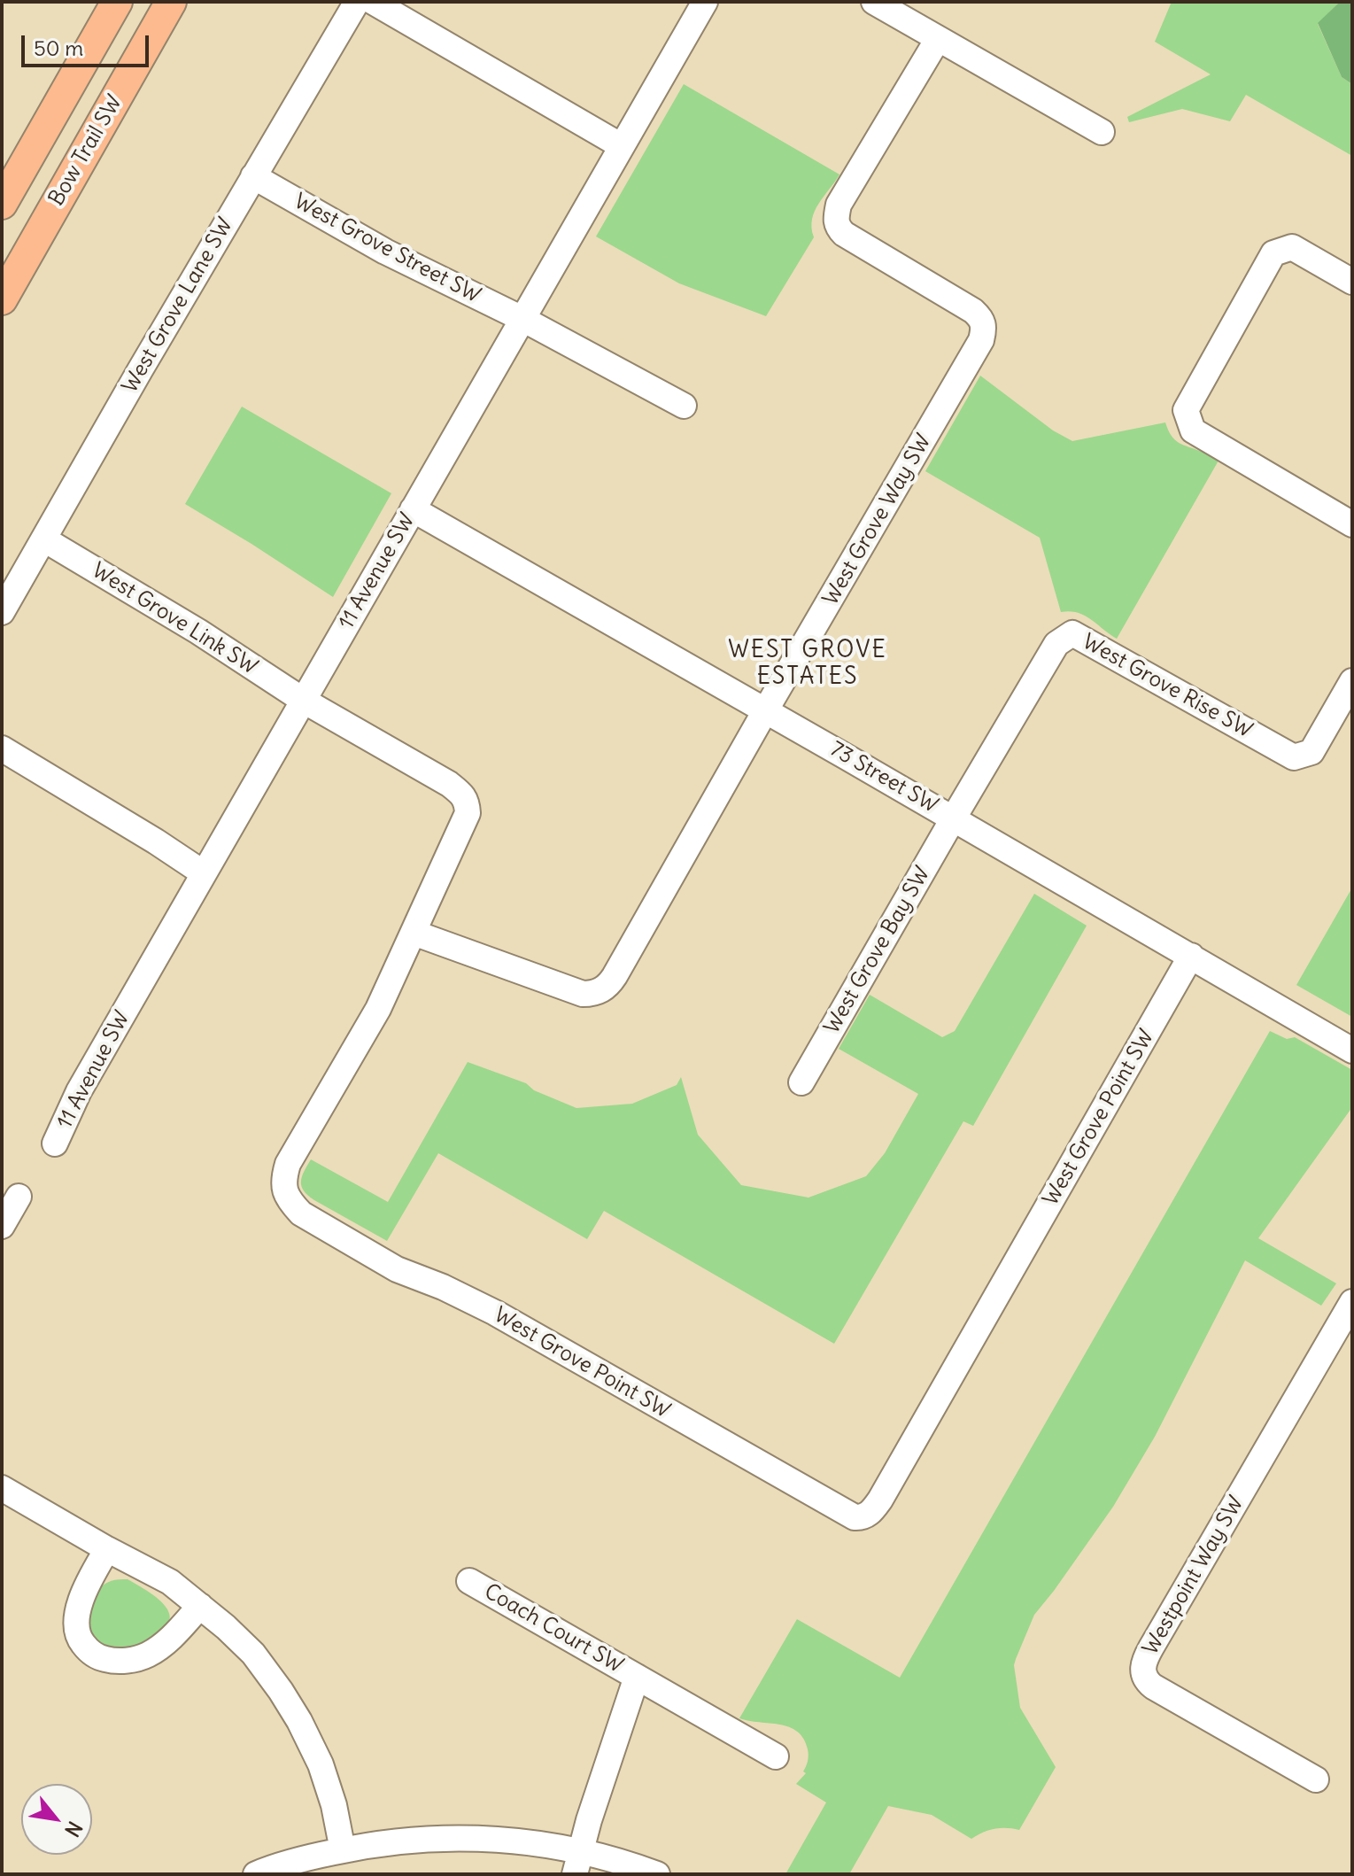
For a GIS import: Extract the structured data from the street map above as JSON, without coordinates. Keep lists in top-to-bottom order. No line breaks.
{"streets":{"main road":["Bow Trail SW"],"street":["West Grove Street SW","West Grove Lane SW","West Grove Way SW","11 Avenue SW","West Grove Link SW","West Grove Rise SW","73 Street SW","West Grove Bay SW","West Grove Point SW","Westpoint Way SW","Coach Court SW"]},"crossings":[["West Grove Street SW","West Grove Lane SW"],["West Grove Street SW","11 Avenue SW"],["West Grove Lane SW","West Grove Link SW"],["West Grove Way SW","73 Street SW"],["West Grove Way SW","West Grove Point SW"],["11 Avenue SW","West Grove Link SW"],["11 Avenue SW","73 Street SW"],["11 Avenue SW","West Grove Point SW"],["West Grove Link SW","West Grove Point SW"],["West Grove Rise SW","73 Street SW"],["West Grove Rise SW","West Grove Bay SW"],["73 Street SW","West Grove Bay SW"],["73 Street SW","West Grove Point SW"]],"districts":["WEST GROVE ESTATES"],"scale_bar":"50 m","north":"bottom right"}
